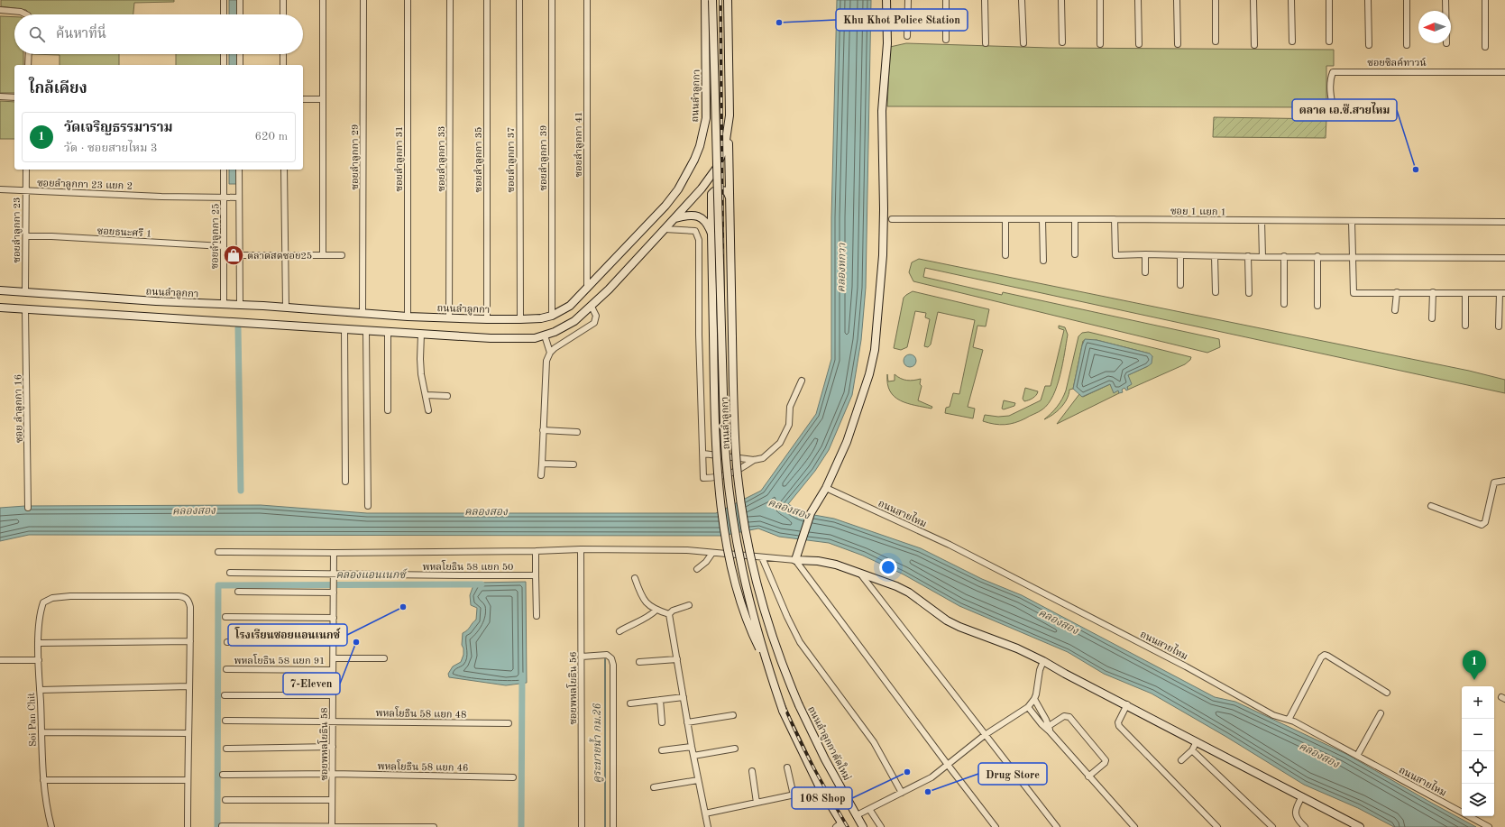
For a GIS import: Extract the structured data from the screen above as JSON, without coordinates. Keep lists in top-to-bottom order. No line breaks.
{"streets":{"main road":["ถนนลำลูกกา","ถนนลำลูกกาตัดใหม่"],"street":["ซอยซิลค์ทาวน์","ซอยลำลูกกา 41","ซอยลำลูกกา 29","ซอยลำลูกกา 39","ซอยลำลูกกา 31","ซอยลำลูกกา 33","ซอยลำลูกกา 35","ซอยลำลูกกา 37","ซอยลำลูกกา 23 แยก 2","ซอย 1 แยก 1","ซอยลำลูกกา 23","ซอยธนะศรี 1","ซอยลำลูกกา 25","ซอย ลำลูกกา 16","ถนนสายไหม","พหลโยธิน 58 แยก 50","พหลโยธิน 58 แยก 91","ซอยพหลโยธิน 56","พหลโยธิน 58 แยก 48","Soi Pan Chit","ซอยพหลโยธิน 58","พหลโยธิน 58 แยก 46"]},"crossings":[["ถนนลำลูกกา","ซอยลำลูกกา 41"],["ถนนลำลูกกา","ซอยลำลูกกา 29"],["ถนนลำลูกกา","ซอยลำลูกกา 39"],["ถนนลำลูกกา","ซอยลำลูกกา 31"],["ถนนลำลูกกา","ซอยลำลูกกา 33"],["ถนนลำลูกกา","ซอยลำลูกกา 35"],["ถนนลำลูกกา","ซอยลำลูกกา 37"],["ถนนลำลูกกา","ซอยลำลูกกา 23"],["ถนนลำลูกกา","ซอยลำลูกกา 25"],["ถนนลำลูกกา","ซอย ลำลูกกา 16"],["ถนนลำลูกกา","ถนนลำลูกกาตัดใหม่"],["ซอยลำลูกกา 23 แยก 2","ซอยลำลูกกา 23"],["ซอยลำลูกกา 23 แยก 2","ซอยลำลูกกา 25"],["ซอยลำลูกกา 23","ซอยธนะศรี 1"],["ซอยธนะศรี 1","ซอยลำลูกกา 25"],["พหลโยธิน 58 แยก 50","ซอยพหลโยธิน 58"],["พหลโยธิน 58 แยก 91","ซอยพหลโยธิน 58"],["พหลโยธิน 58 แยก 48","ซอยพหลโยธิน 58"],["ซอยพหลโยธิน 58","พหลโยธิน 58 แยก 46"]],"water":["คลองหกวา","คลองสอง","คลองแอนเนกซ์","คูระบายน้ำ กม.26"],"places":{"other":["Khu Khot Police Station","ตลาด เอ.ซ๊.สายไหม","โรงเรียนซอยแอนเนกซ์","7-Eleven","108 Shop","Drug Store"],"shop":["ตลาดสดซอย25"]},"north":"left","page":{"search":"ค้นหาที่นี่","heading":"ใกล้เคียง","list":[{"mark":"1","name":"วัดเจริญธรรมาราม","note":"วัด · ซอยสายไหม 3","value":"620 m"}],"pins":"1","map_buttons":["+","−"]}}
